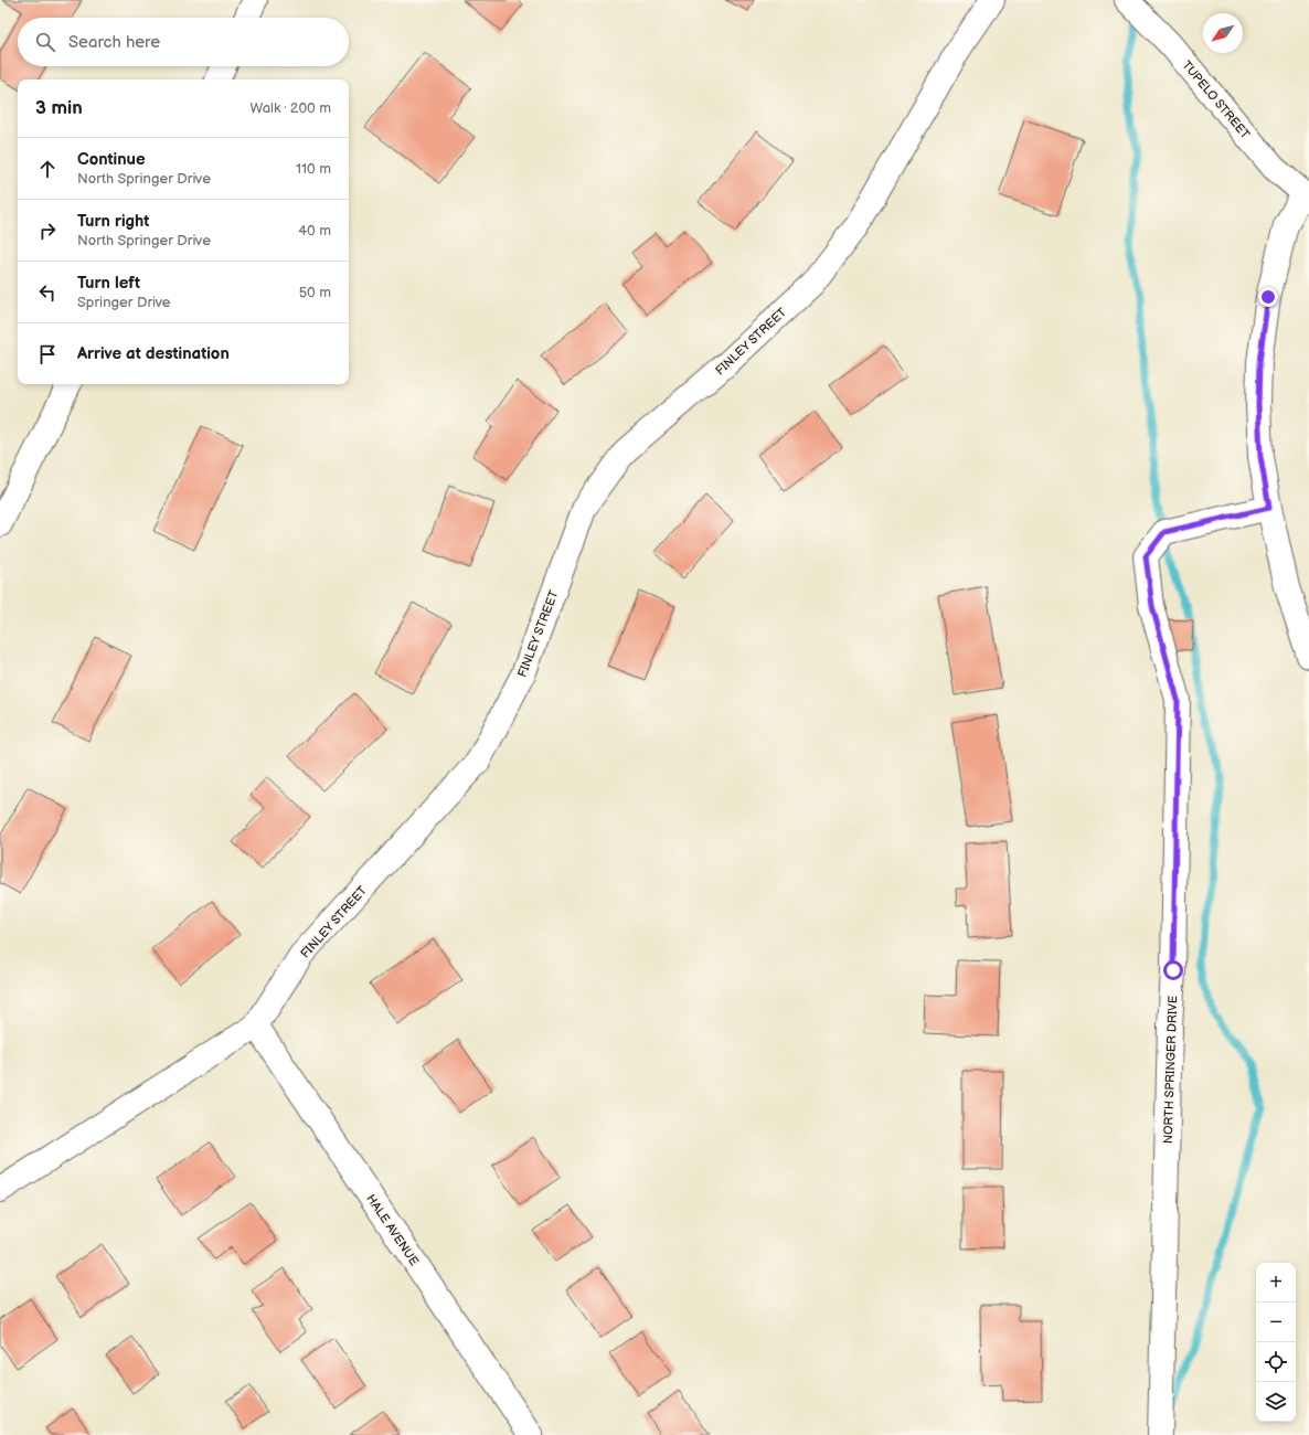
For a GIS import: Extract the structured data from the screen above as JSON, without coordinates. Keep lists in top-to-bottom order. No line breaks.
{"streets":{"street":["TUPELO STREET","FINLEY STREET","NORTH SPRINGER DRIVE","HALE AVENUE"]},"crossings":[["FINLEY STREET","HALE AVENUE"]],"north":"bottom left","page":{"search":"Search here","heading":["3 min","Walk · 200 m"],"list":[["Continue","North Springer Drive","110 m"],["Turn right","North Springer Drive","40 m"],["Turn left","Springer Drive","50 m"],"Arrive at destination"],"map_buttons":["+","−"]}}
